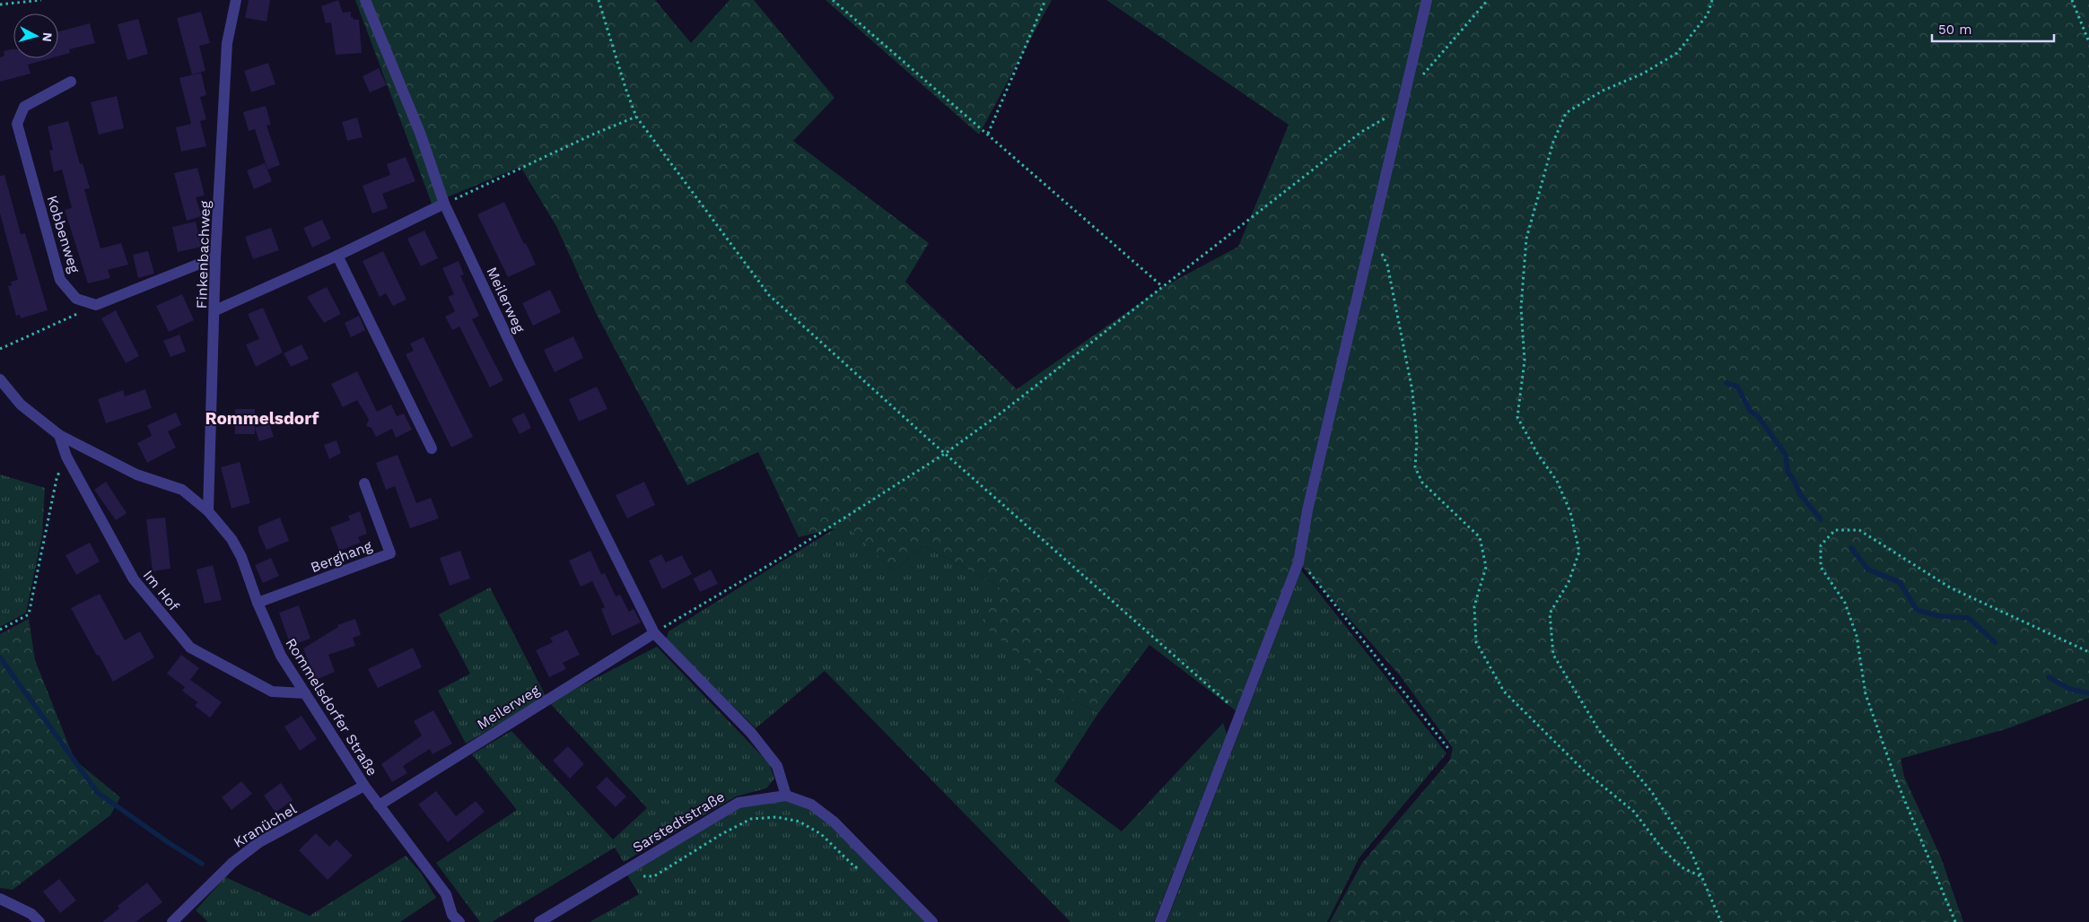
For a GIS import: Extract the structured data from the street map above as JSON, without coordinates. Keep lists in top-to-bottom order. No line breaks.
{"streets":{"street":["Kobbenweg","Finkenbachweg","Meilerweg","Berghang","Im Hof","Rommelsdorfer Straße","Sarstedtstraße","Kranüchel"]},"crossings":[["Finkenbachweg","Rommelsdorfer Straße"],["Meilerweg","Rommelsdorfer Straße"],["Meilerweg","Sarstedtstraße"],["Berghang","Rommelsdorfer Straße"],["Im Hof","Rommelsdorfer Straße"],["Rommelsdorfer Straße","Kranüchel"]],"districts":["Rommelsdorf"],"scale_bar":"50 m","north":"right"}
